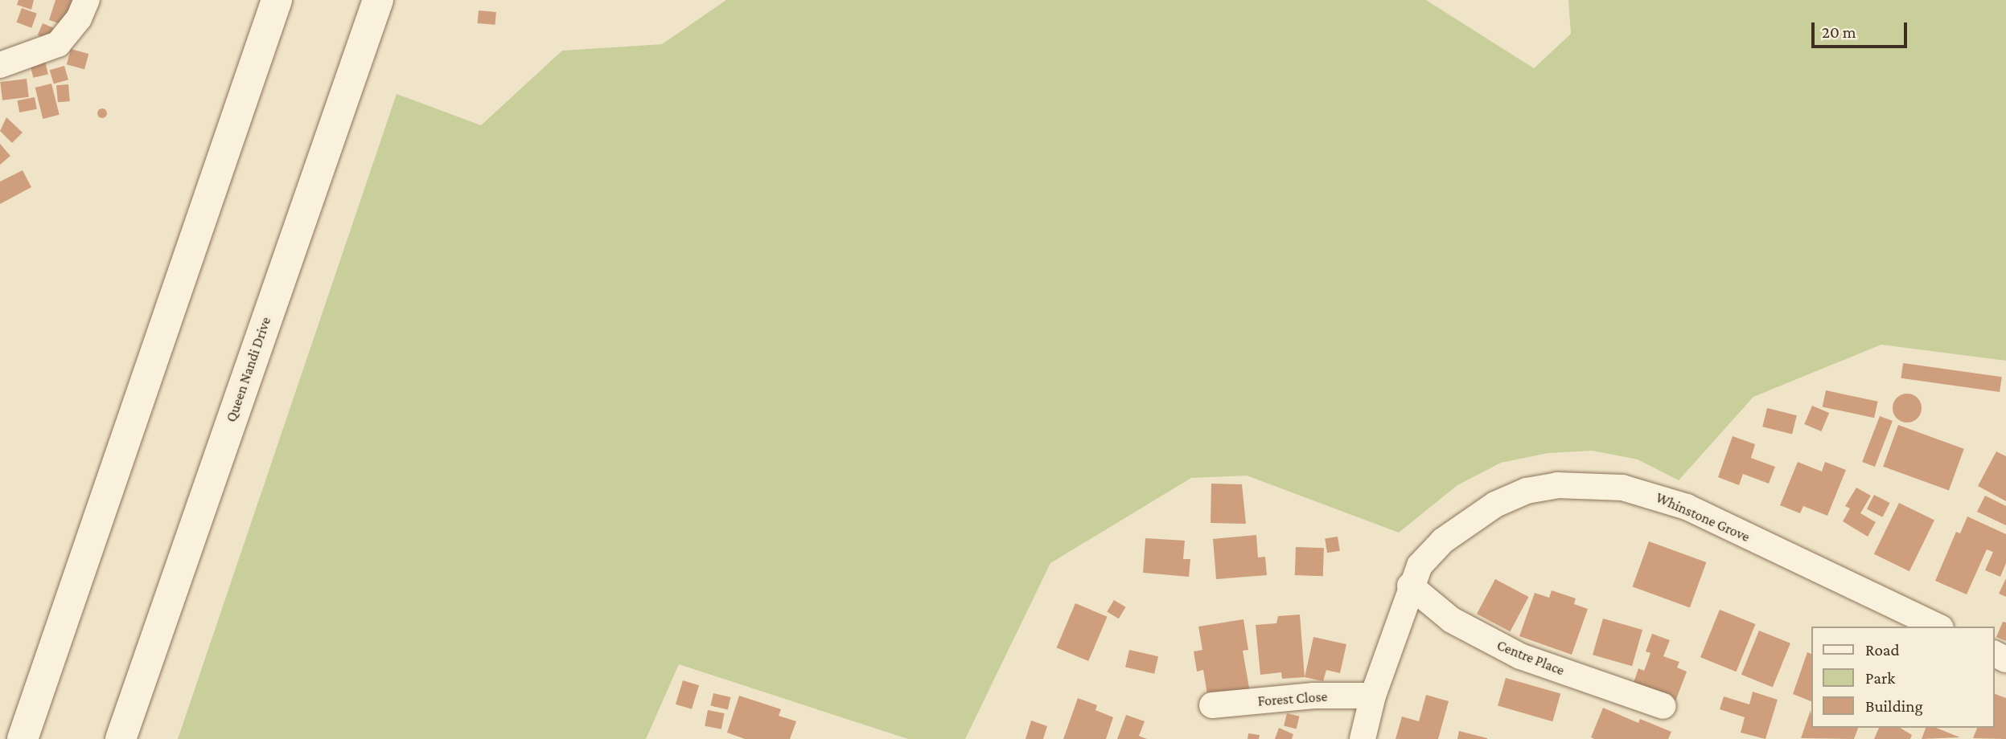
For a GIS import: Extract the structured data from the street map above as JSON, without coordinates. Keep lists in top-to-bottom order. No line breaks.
{"streets":{"main road":["Queen Nandi Drive"],"street":["Whinstone Grove","Centre Place","Forest Close"]},"crossings":[["Whinstone Grove","Centre Place"],["Whinstone Grove","Forest Close"]],"legend":["Road","Park","Building"],"scale_bar":"20 m"}
